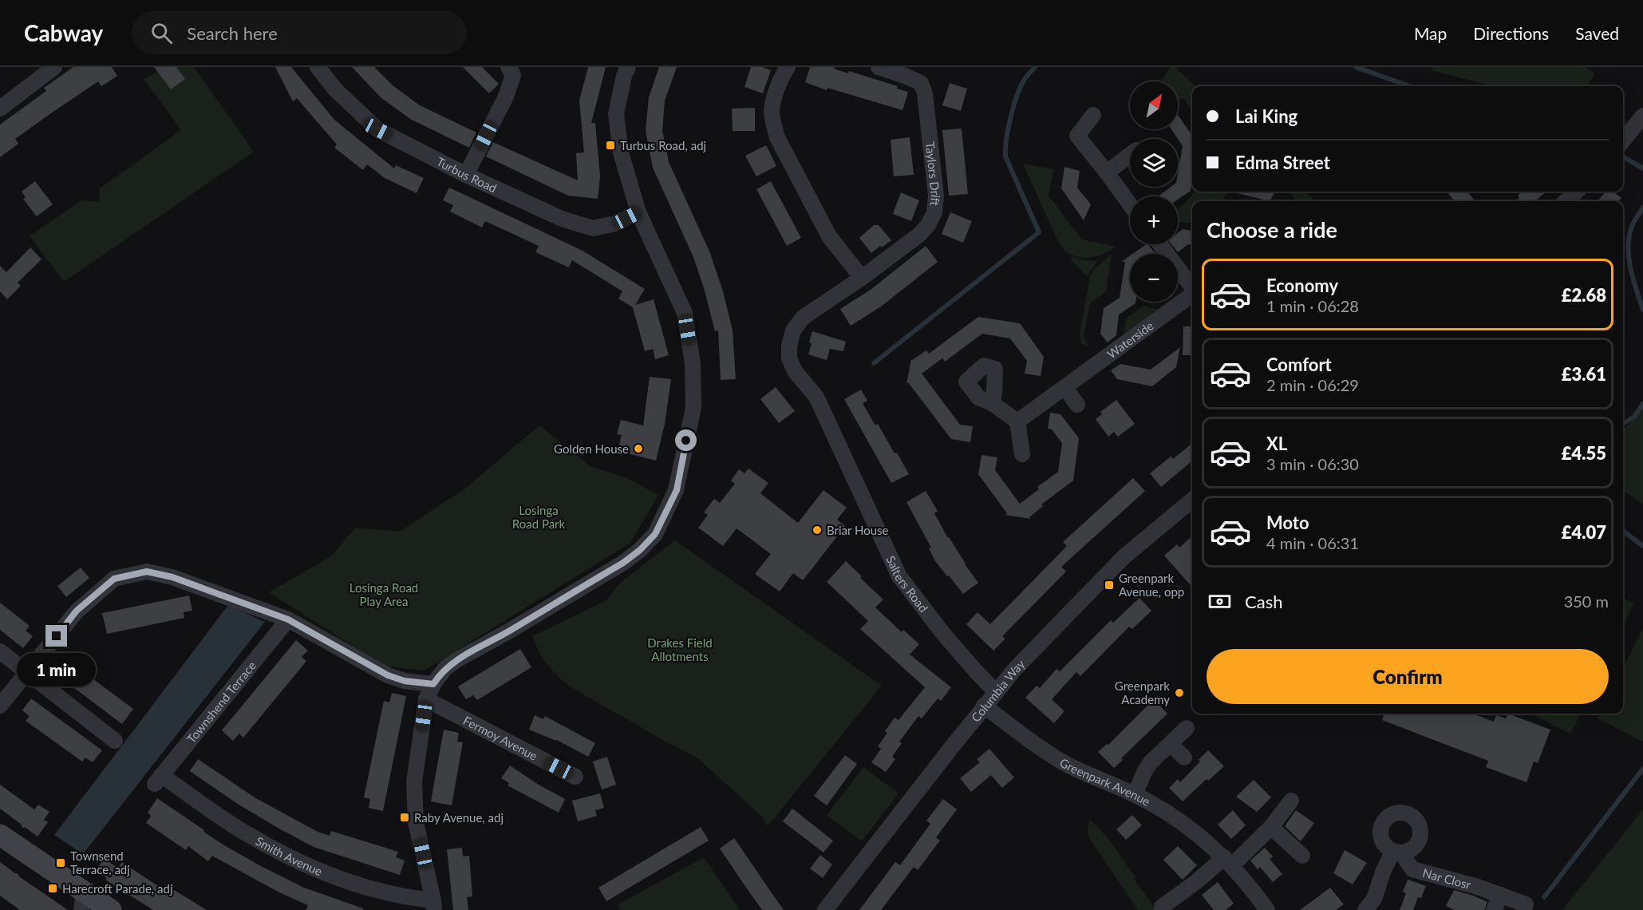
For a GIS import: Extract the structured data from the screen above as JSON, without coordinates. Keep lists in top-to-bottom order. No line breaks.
{"streets":{"street":["Turbus Road","Taylors Drift","Waterside","Salters Road","Columbia Way","Townshend Terrace","Fermoy Avenue","Greenpark Avenue","Smith Avenue","Nar Closr"]},"crossings":[["Taylors Drift","Salters Road"],["Salters Road","Columbia Way"],["Columbia Way","Greenpark Avenue"],["Townshend Terrace","Smith Avenue"]],"parks":["Losinga Road Park","Losinga Road Play Area","Drakes Field Allotments"],"places":{"transit":["Turbus Road, adj","Greenpark Avenue, opp","Raby Avenue, adj","Townsend Terrace, adj","Harecroft Parade, adj"],"other":["Golden House","Briar House","Greenpark Academy"]},"north":"top right","page":{"header":"Cabway","search":"Search here","nav":["Map","Directions","Saved"],"map_buttons":["+","−"],"banner":["Lai King","Edma Street"],"heading":"Choose a ride","list":[{"name":"Economy","note":"1 min · 06:28","value":"£2.68"},{"name":"Comfort","note":"2 min · 06:29","value":"£3.61"},{"name":"XL","note":"3 min · 06:30","value":"£4.55"},{"name":"Moto","note":"4 min · 06:31","value":"£4.07"}],"pay":["Cash","350 m"],"buttons":"Confirm","bubble":"1 min"}}
